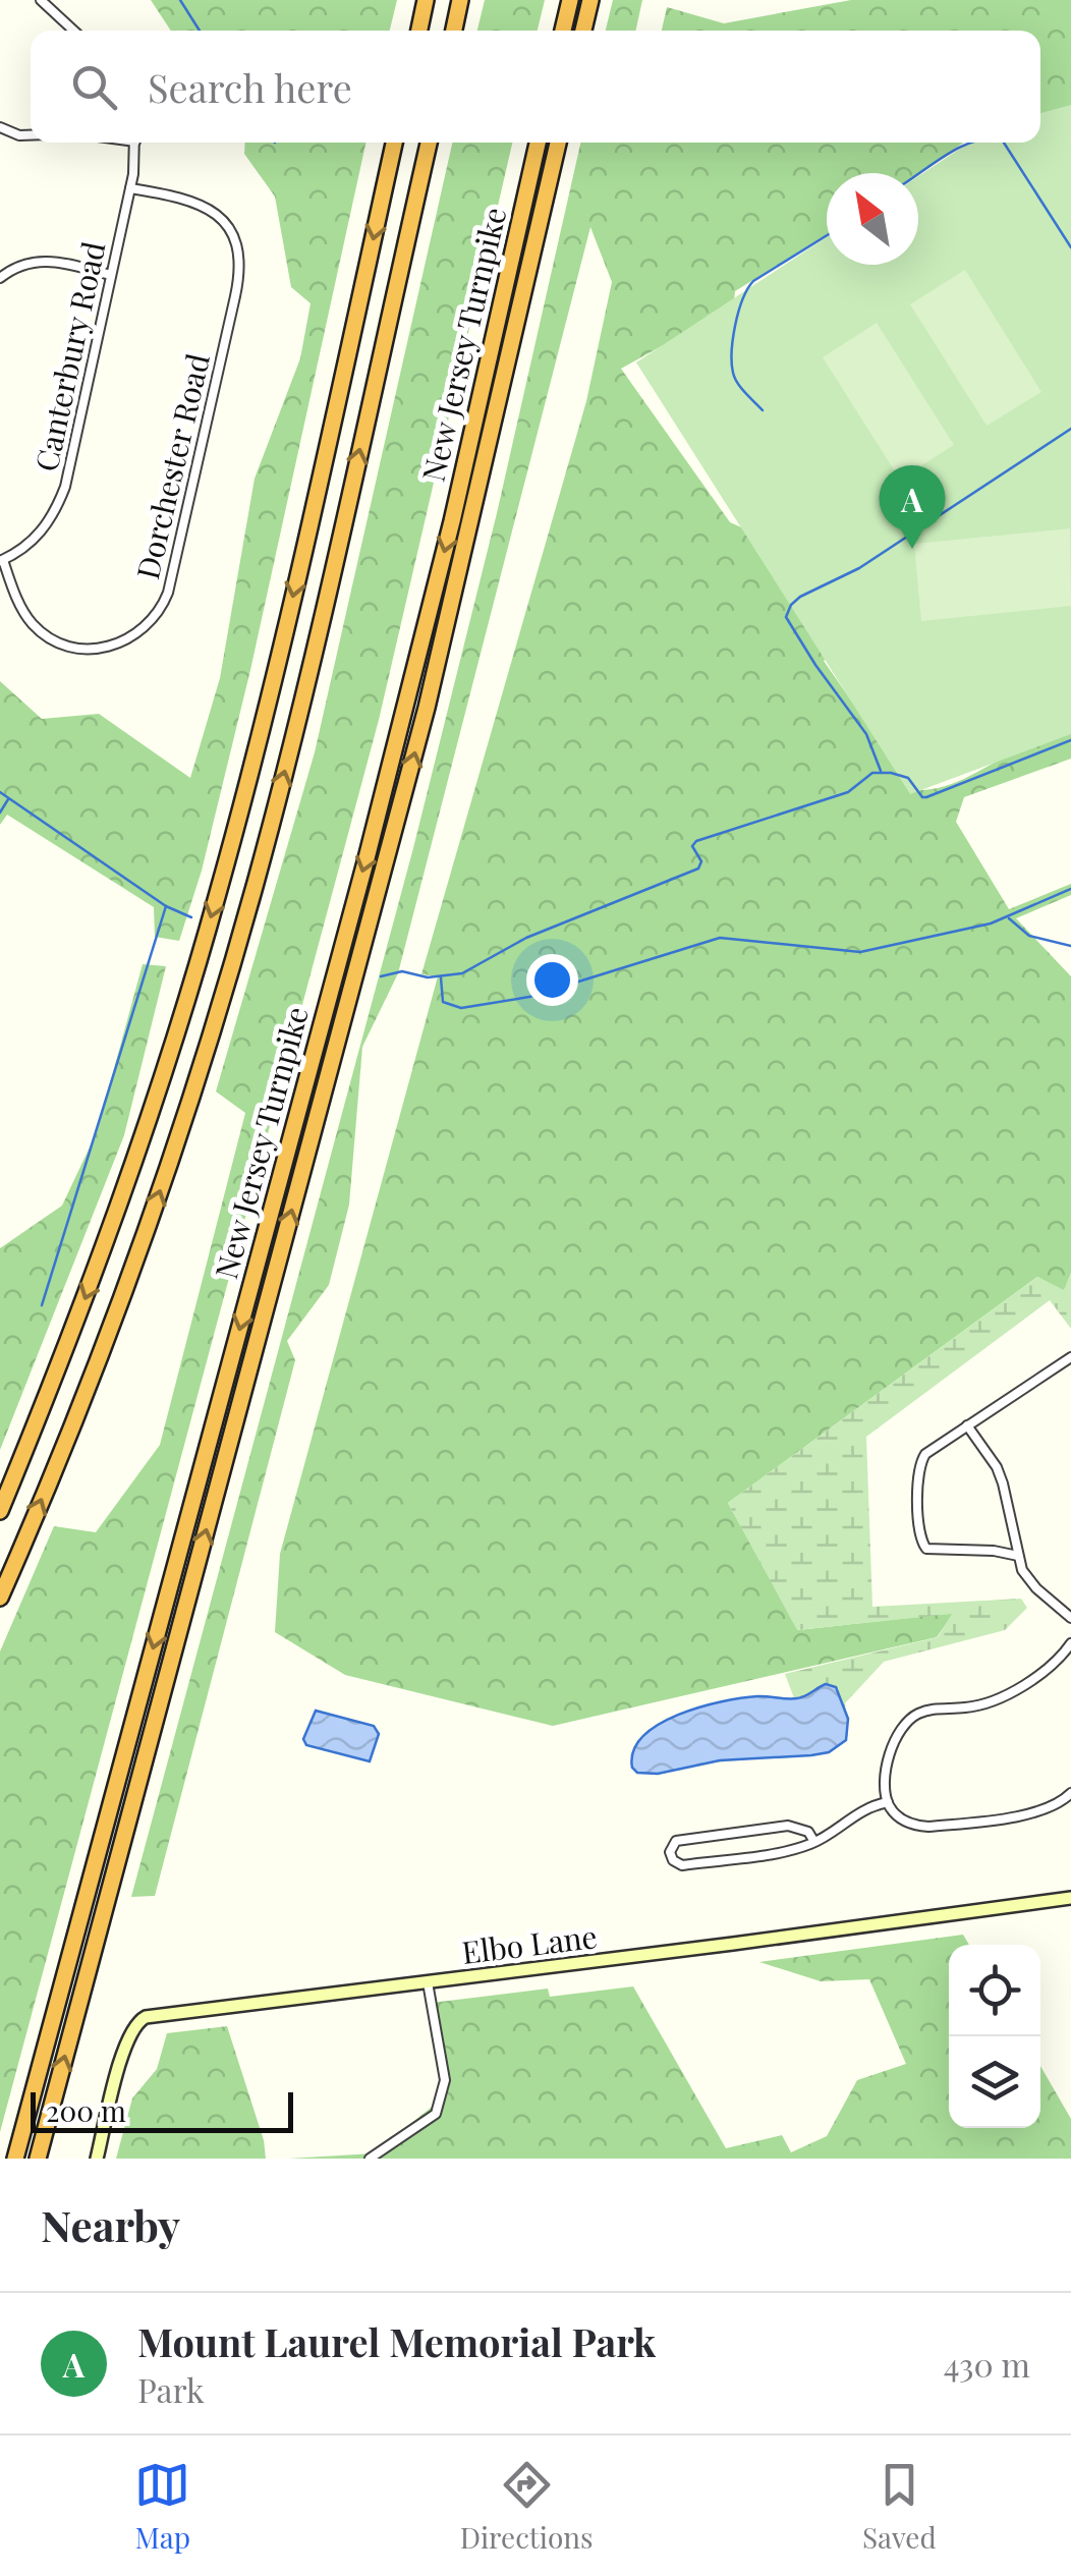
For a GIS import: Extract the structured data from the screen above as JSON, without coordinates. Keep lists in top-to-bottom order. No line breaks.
{"streets":{"highway":["New Jersey Turnpike"],"street":["Canterbury Road","Dorchester Road","Elbo Lane"]},"crossings":[["Canterbury Road","Dorchester Road"]],"scale_bar":"200 m","north":"top left","page":{"search":"Search here","pins":"A","scale":"200 m","heading":"Nearby","list":[{"mark":"A","name":"Mount Laurel Memorial Park","note":"Park","value":"430 m"}],"nav":["Map","Directions","Saved"]}}
